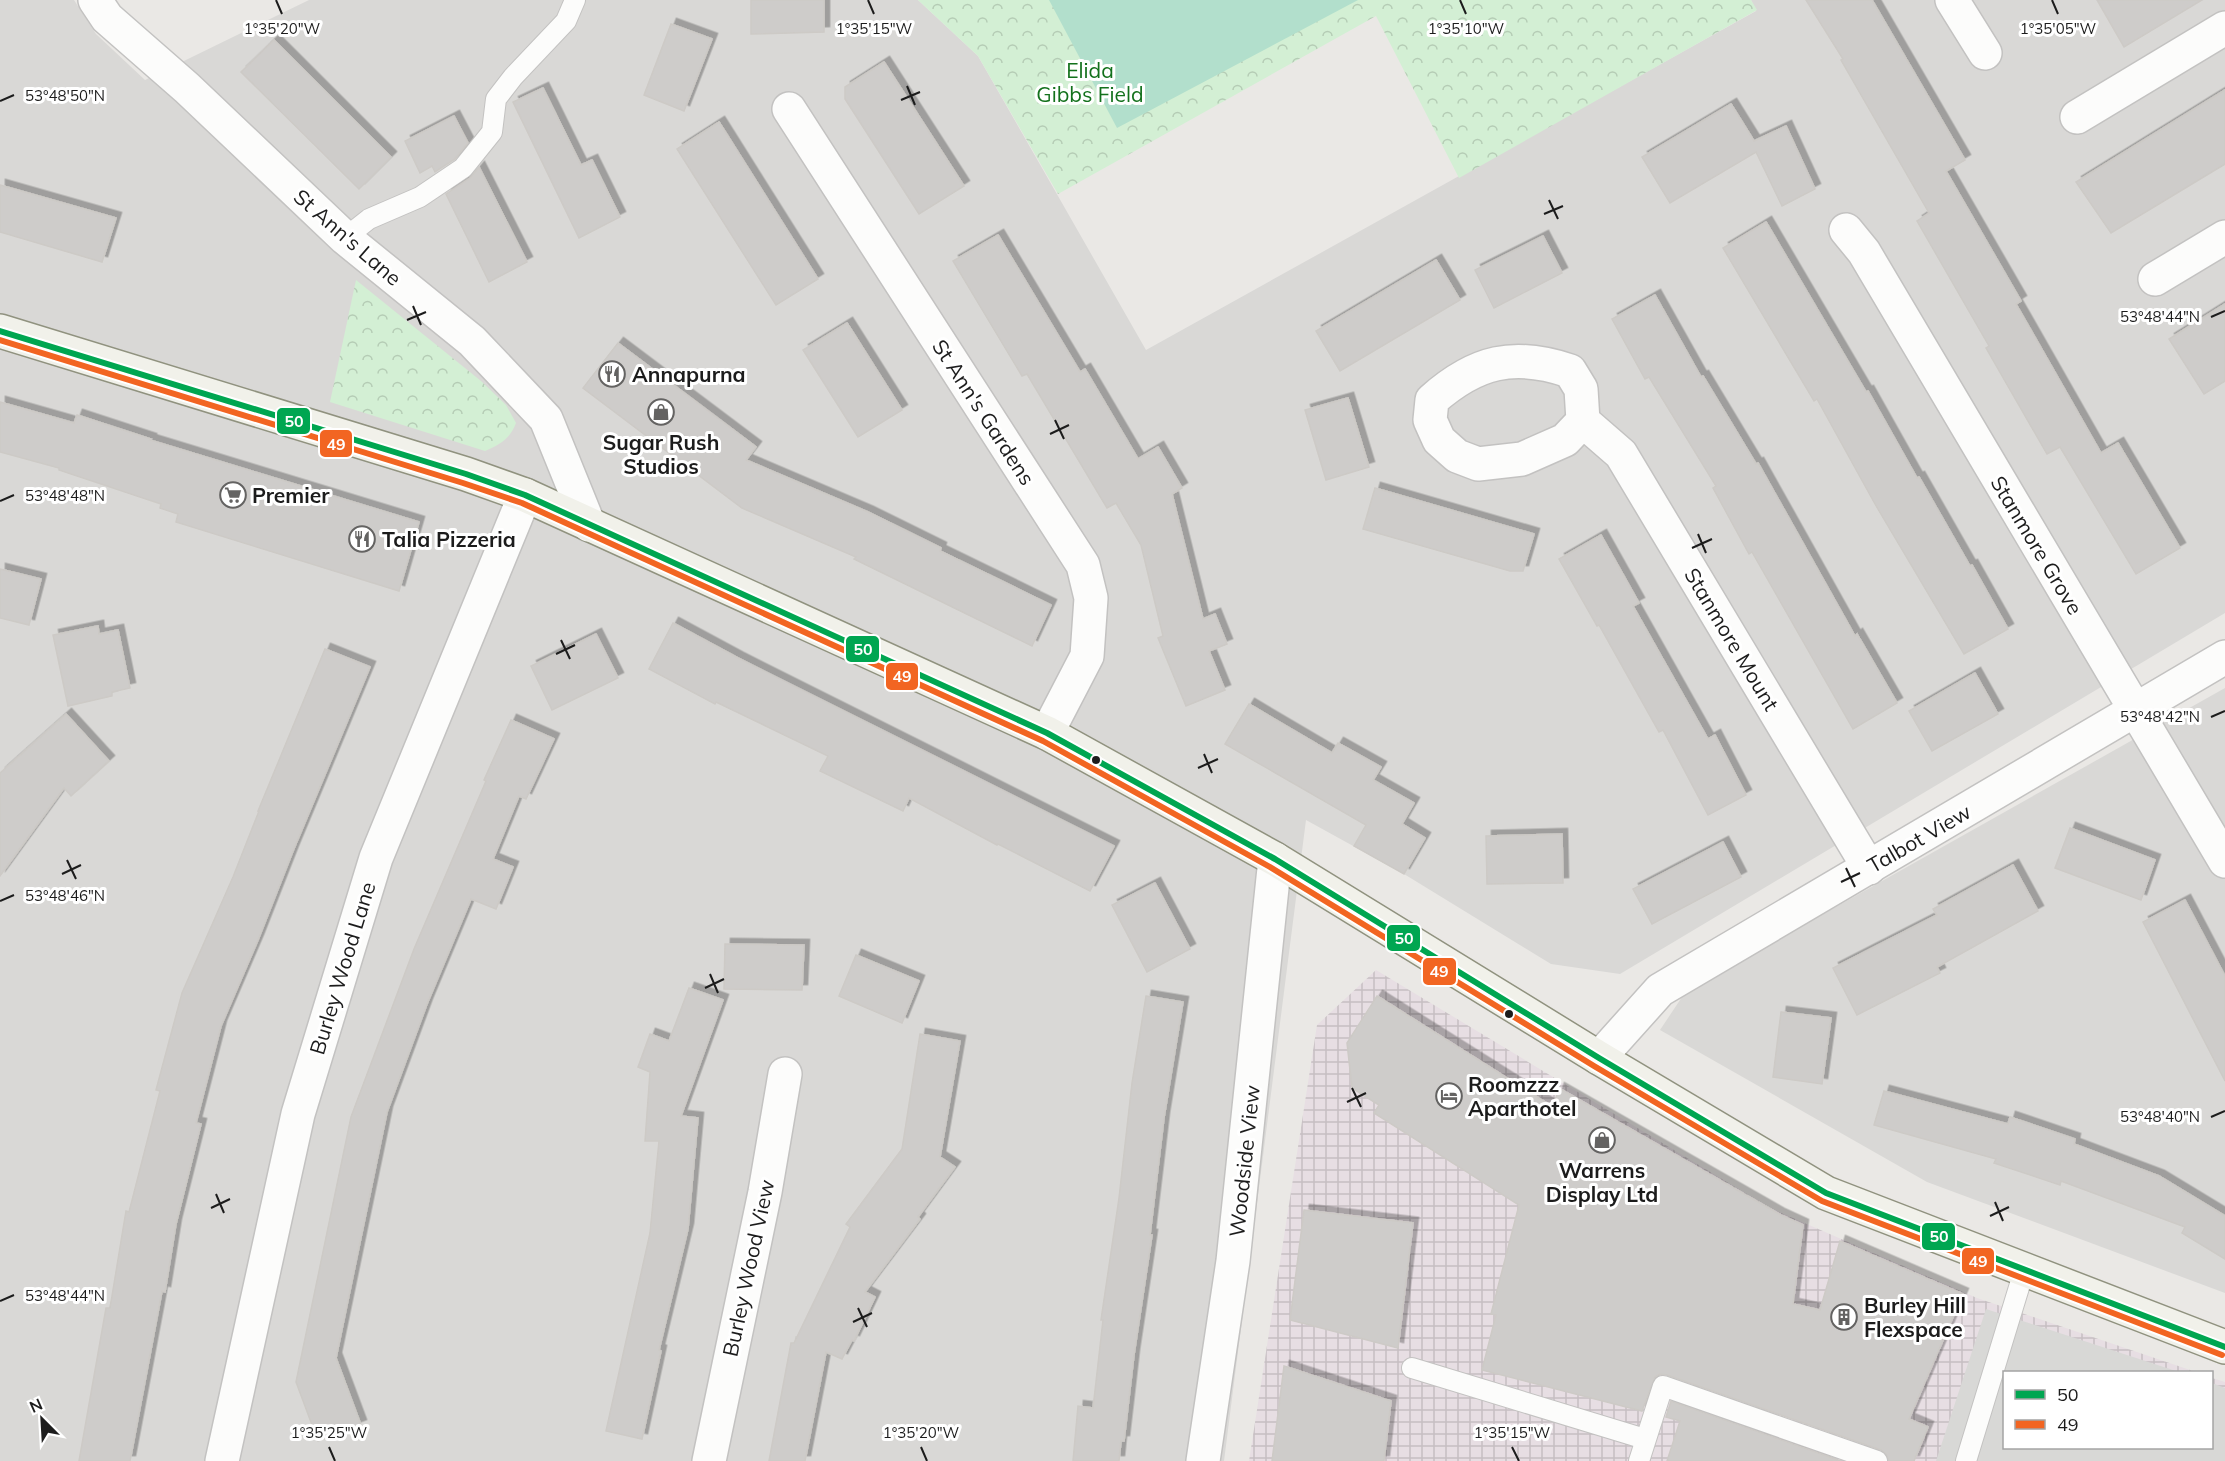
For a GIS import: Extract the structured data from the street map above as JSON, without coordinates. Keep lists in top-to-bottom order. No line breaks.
{"streets":{"street":["St Ann's Lane","St Ann's Gardens","Stanmore Grove","Stanmore Mount","Talbot View","Burley Wood Lane","Woodside View","Burley Wood View"]},"crossings":[["Stanmore Grove","Talbot View"],["Stanmore Mount","Talbot View"]],"parks":["Elida Gibbs Field"],"places":{"restaurant":["Annapurna","Talia Pizzeria"],"shop":["Sugar Rush Studios","Warrens Display Ltd"],"supermarket":["Premier"],"hotel":["Roomzzz Aparthotel"],"building":["Burley Hill Flexspace"]},"lines":["transit line 50","transit line 49"],"legend":["50","49"],"north":"top left","coordinates":["1°35'20\"W","1°35'15\"W","1°35'10\"W","1°35'05\"W","53°48'50\"N","53°48'44\"N","53°48'48\"N","53°48'42\"N","53°48'46\"N","53°48'40\"N","1°35'25\"W"]}
